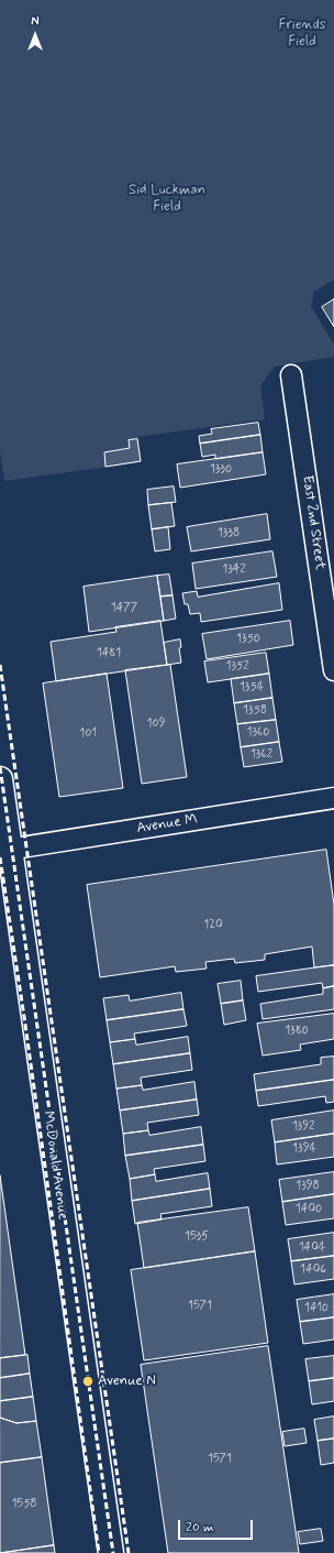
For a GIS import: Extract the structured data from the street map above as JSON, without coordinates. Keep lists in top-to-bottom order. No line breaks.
{"streets":{"main road":["McDonald Avenue"],"street":["East 2nd Street","Avenue M"]},"crossings":[["Avenue M","McDonald Avenue"]],"parks":["Friends Field","Sid Luckman Field"],"places":["Avenue N"],"house_numbers":["1330","1338","1342","1477","1350","1481","1352","1354","1358","109","1360","101","1362","120","1380","1392","1394","1398","1400","1535","1404","1406","1571","1410","1571","1558"],"scale_bar":"20 m","north":"top"}
